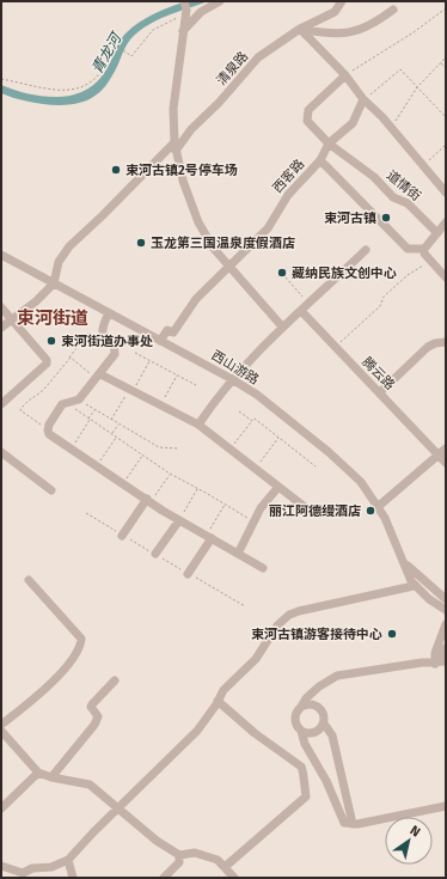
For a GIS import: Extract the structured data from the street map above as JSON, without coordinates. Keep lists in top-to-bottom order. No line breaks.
{"streets":{"street":["清泉路","西客路","道情街","西山游路","腾云路"]},"crossings":[["清泉路","西山游路"],["西客路","道情街"],["西客路","西山游路"]],"districts":["束河街道"],"water":["青龙河"],"places":["束河古镇2号停车场","束河古镇","玉龙第三国温泉度假酒店","藏纳民族文创中心","束河街道办事处","丽江阿德缦酒店","束河古镇游客接待中心"],"north":"top right"}
